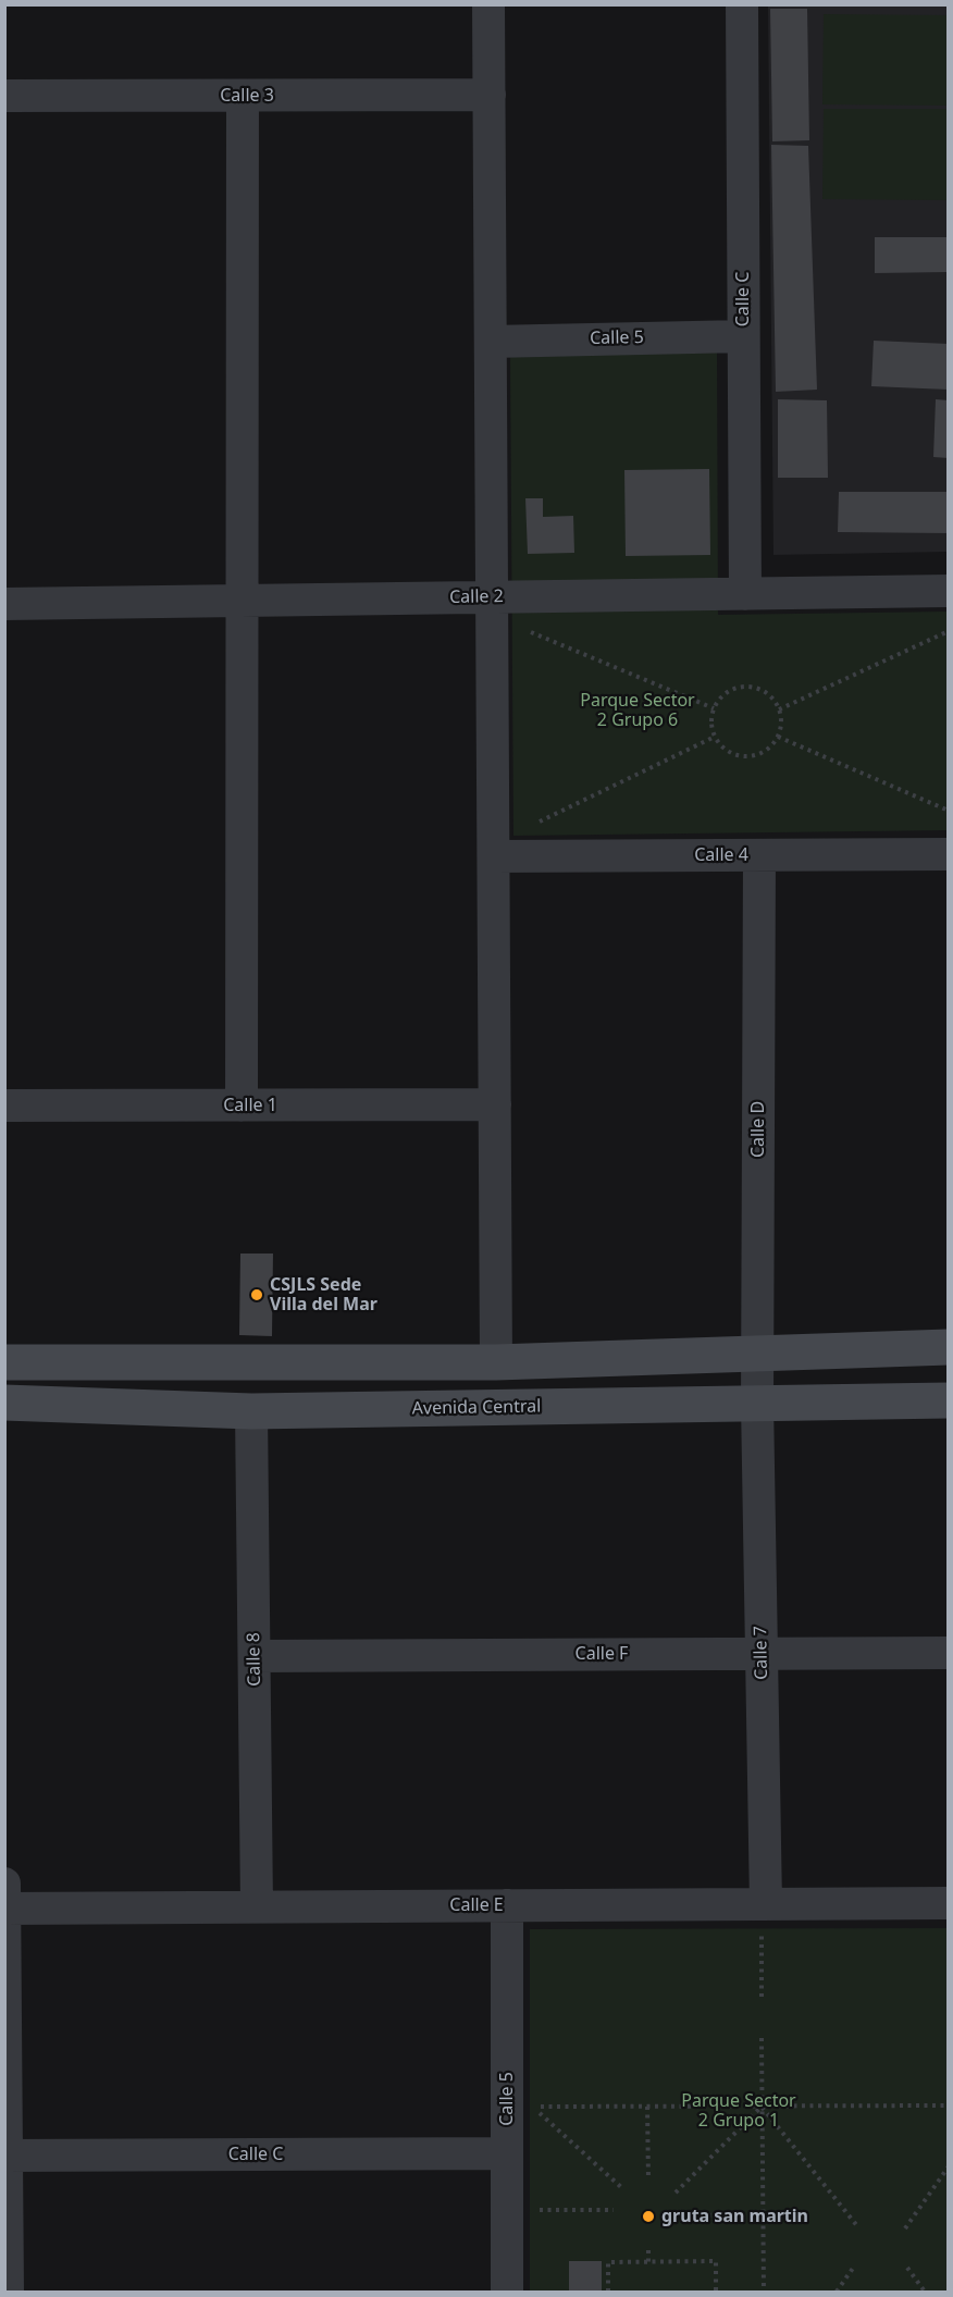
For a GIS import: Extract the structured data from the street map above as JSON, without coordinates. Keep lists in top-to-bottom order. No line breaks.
{"streets":{"street":["Calle 3","Calle C","Calle 5","Calle 2","Calle 4","Calle 1","Calle D","Avenida Central","Calle 7","Calle F","Calle 8","Calle E"]},"crossings":[["Calle C","Calle 5"],["Calle C","Calle 2"],["Calle 5","Calle E"],["Calle 4","Calle D"],["Calle D","Avenida Central"],["Calle D","Calle 7"],["Avenida Central","Calle 7"],["Avenida Central","Calle 8"],["Calle 7","Calle F"],["Calle 7","Calle E"],["Calle F","Calle 8"],["Calle 8","Calle E"]],"parks":["Parque Sector 2 Grupo 6","Parque Sector 2 Grupo 1"],"places":["CSJLS Sede Villa del Mar","gruta san martin"]}
